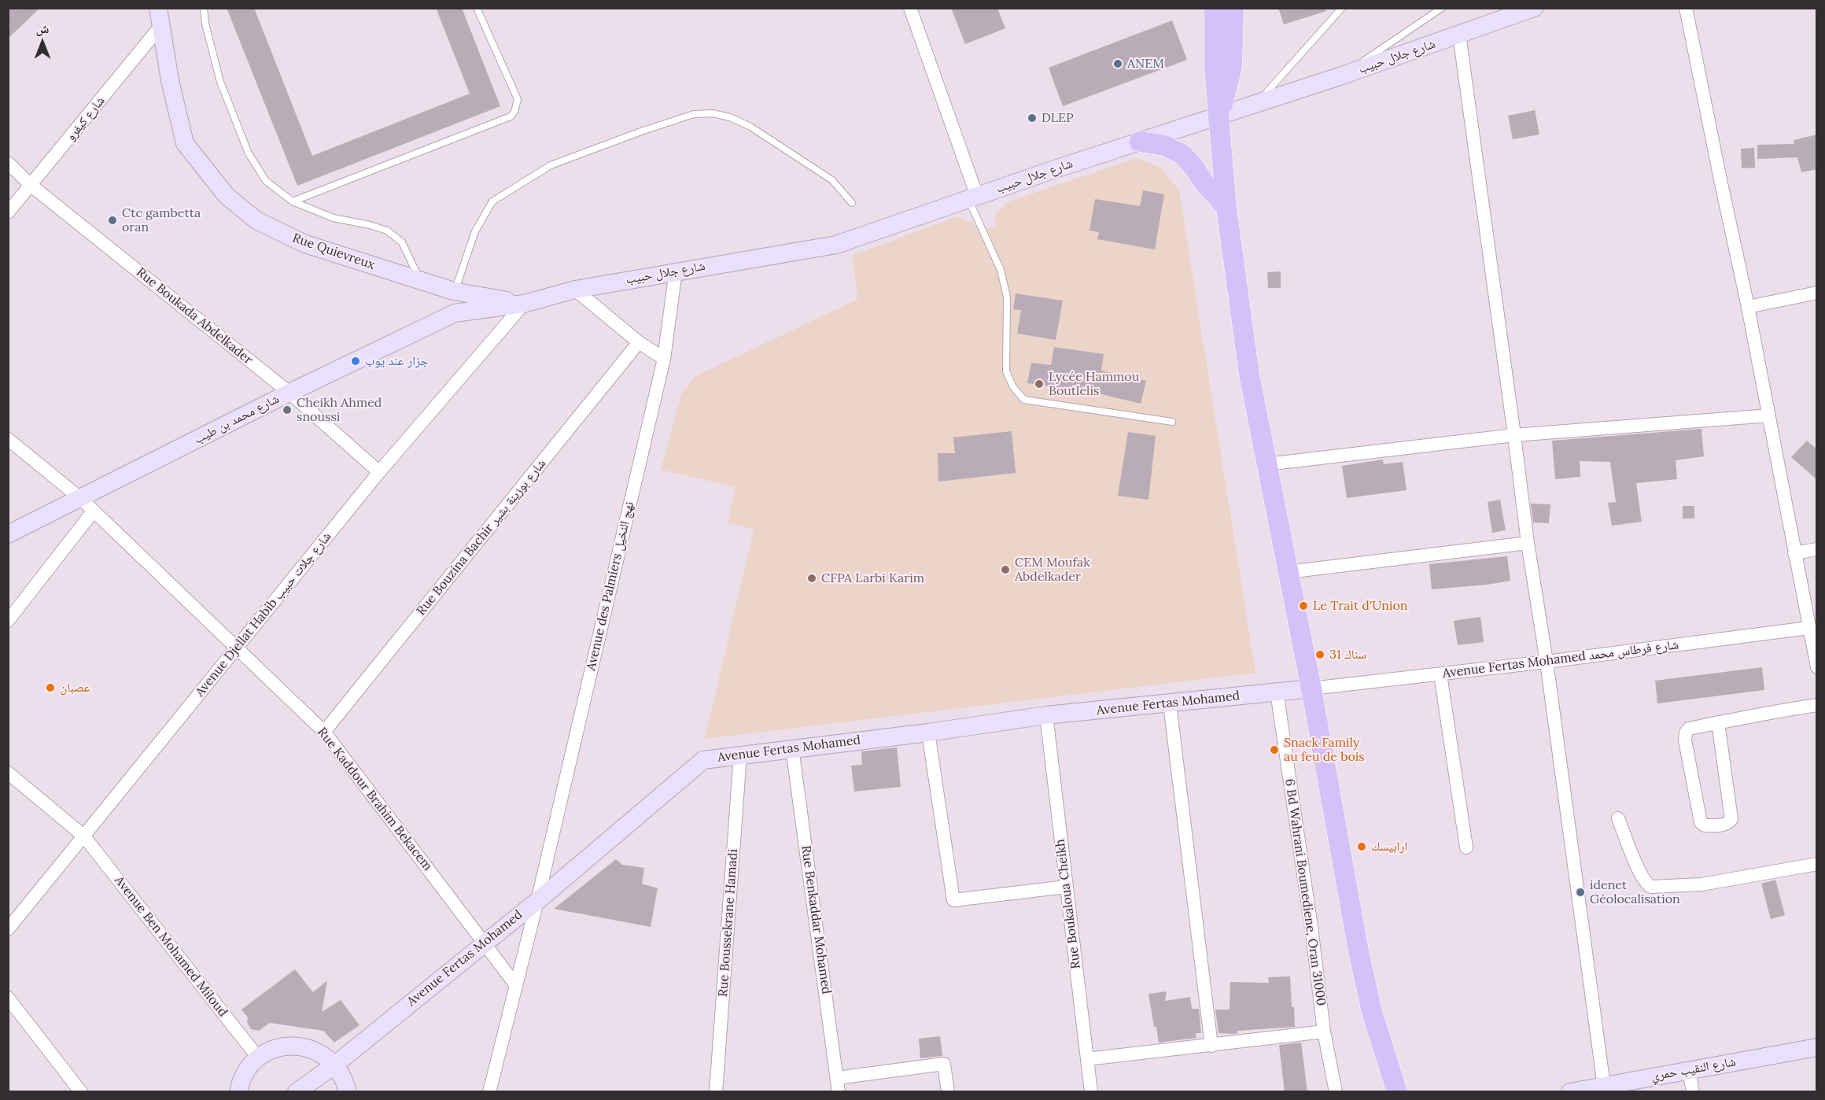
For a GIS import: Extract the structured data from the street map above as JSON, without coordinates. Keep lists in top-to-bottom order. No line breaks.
{"streets":{"street":["شارع جلال حبيب","شارع كيفرو","Rue Quievreux","Rue Boukada Abdelkader","شارع محمد بن طيب","Rue Bouzina Bachir شارع بوزينة بشير","Avenue des Palmiers نهج النخيل","Avenue Djellat Habib شارع جلات حبيب","Avenue Fertas Mohamed شارع فرطاس محمد","Avenue Fertas Mohamed","Rue Kaddour Brahim Bekacem","6 Bd Wahrani Boumediene, Oran 31000","Rue Boukaloua Cheikh","Rue Benkaddar Mohamed","Rue Boussekrane Hamadi","Avenue Ben Mohamed Miloud","شارع النقيب حمري"]},"crossings":[["شارع جلال حبيب","Rue Quievreux"],["شارع جلال حبيب","شارع محمد بن طيب"],["شارع جلال حبيب","Avenue des Palmiers نهج النخيل"],["شارع جلال حبيب","Avenue Djellat Habib شارع جلات حبيب"],["شارع كيفرو","Rue Quievreux"],["شارع كيفرو","Rue Boukada Abdelkader"],["Rue Quievreux","شارع محمد بن طيب"],["Rue Quievreux","Avenue Djellat Habib شارع جلات حبيب"],["Rue Boukada Abdelkader","شارع محمد بن طيب"],["Rue Boukada Abdelkader","Avenue Djellat Habib شارع جلات حبيب"],["شارع محمد بن طيب","Avenue Djellat Habib شارع جلات حبيب"],["شارع محمد بن طيب","Rue Kaddour Brahim Bekacem"],["Rue Bouzina Bachir شارع بوزينة بشير","Rue Kaddour Brahim Bekacem"],["Avenue des Palmiers نهج النخيل","Avenue Fertas Mohamed"],["Avenue des Palmiers نهج النخيل","Rue Kaddour Brahim Bekacem"],["Avenue Djellat Habib شارع جلات حبيب","Rue Kaddour Brahim Bekacem"],["Avenue Djellat Habib شارع جلات حبيب","Avenue Ben Mohamed Miloud"],["Avenue Fertas Mohamed شارع فرطاس محمد","Avenue Fertas Mohamed"],["Avenue Fertas Mohamed","Rue Kaddour Brahim Bekacem"],["Avenue Fertas Mohamed","6 Bd Wahrani Boumediene, Oran 31000"],["Avenue Fertas Mohamed","Rue Boukaloua Cheikh"],["Avenue Fertas Mohamed","Rue Benkaddar Mohamed"],["Avenue Fertas Mohamed","Rue Boussekrane Hamadi"]],"places":["ANEM","DLEP","Ctc gambetta oran","جزار عند يوب","Lycée Hammou Boutlelis","Cheikh Ahmed snoussi","CEM Moufak Abdelkader","CFPA Larbi Karim","Le Trait d'Union","سناك 31","عصبان","Snack Family au feu de bois","ارابيسك","idenet Gèolocalisation"],"north":"top"}
